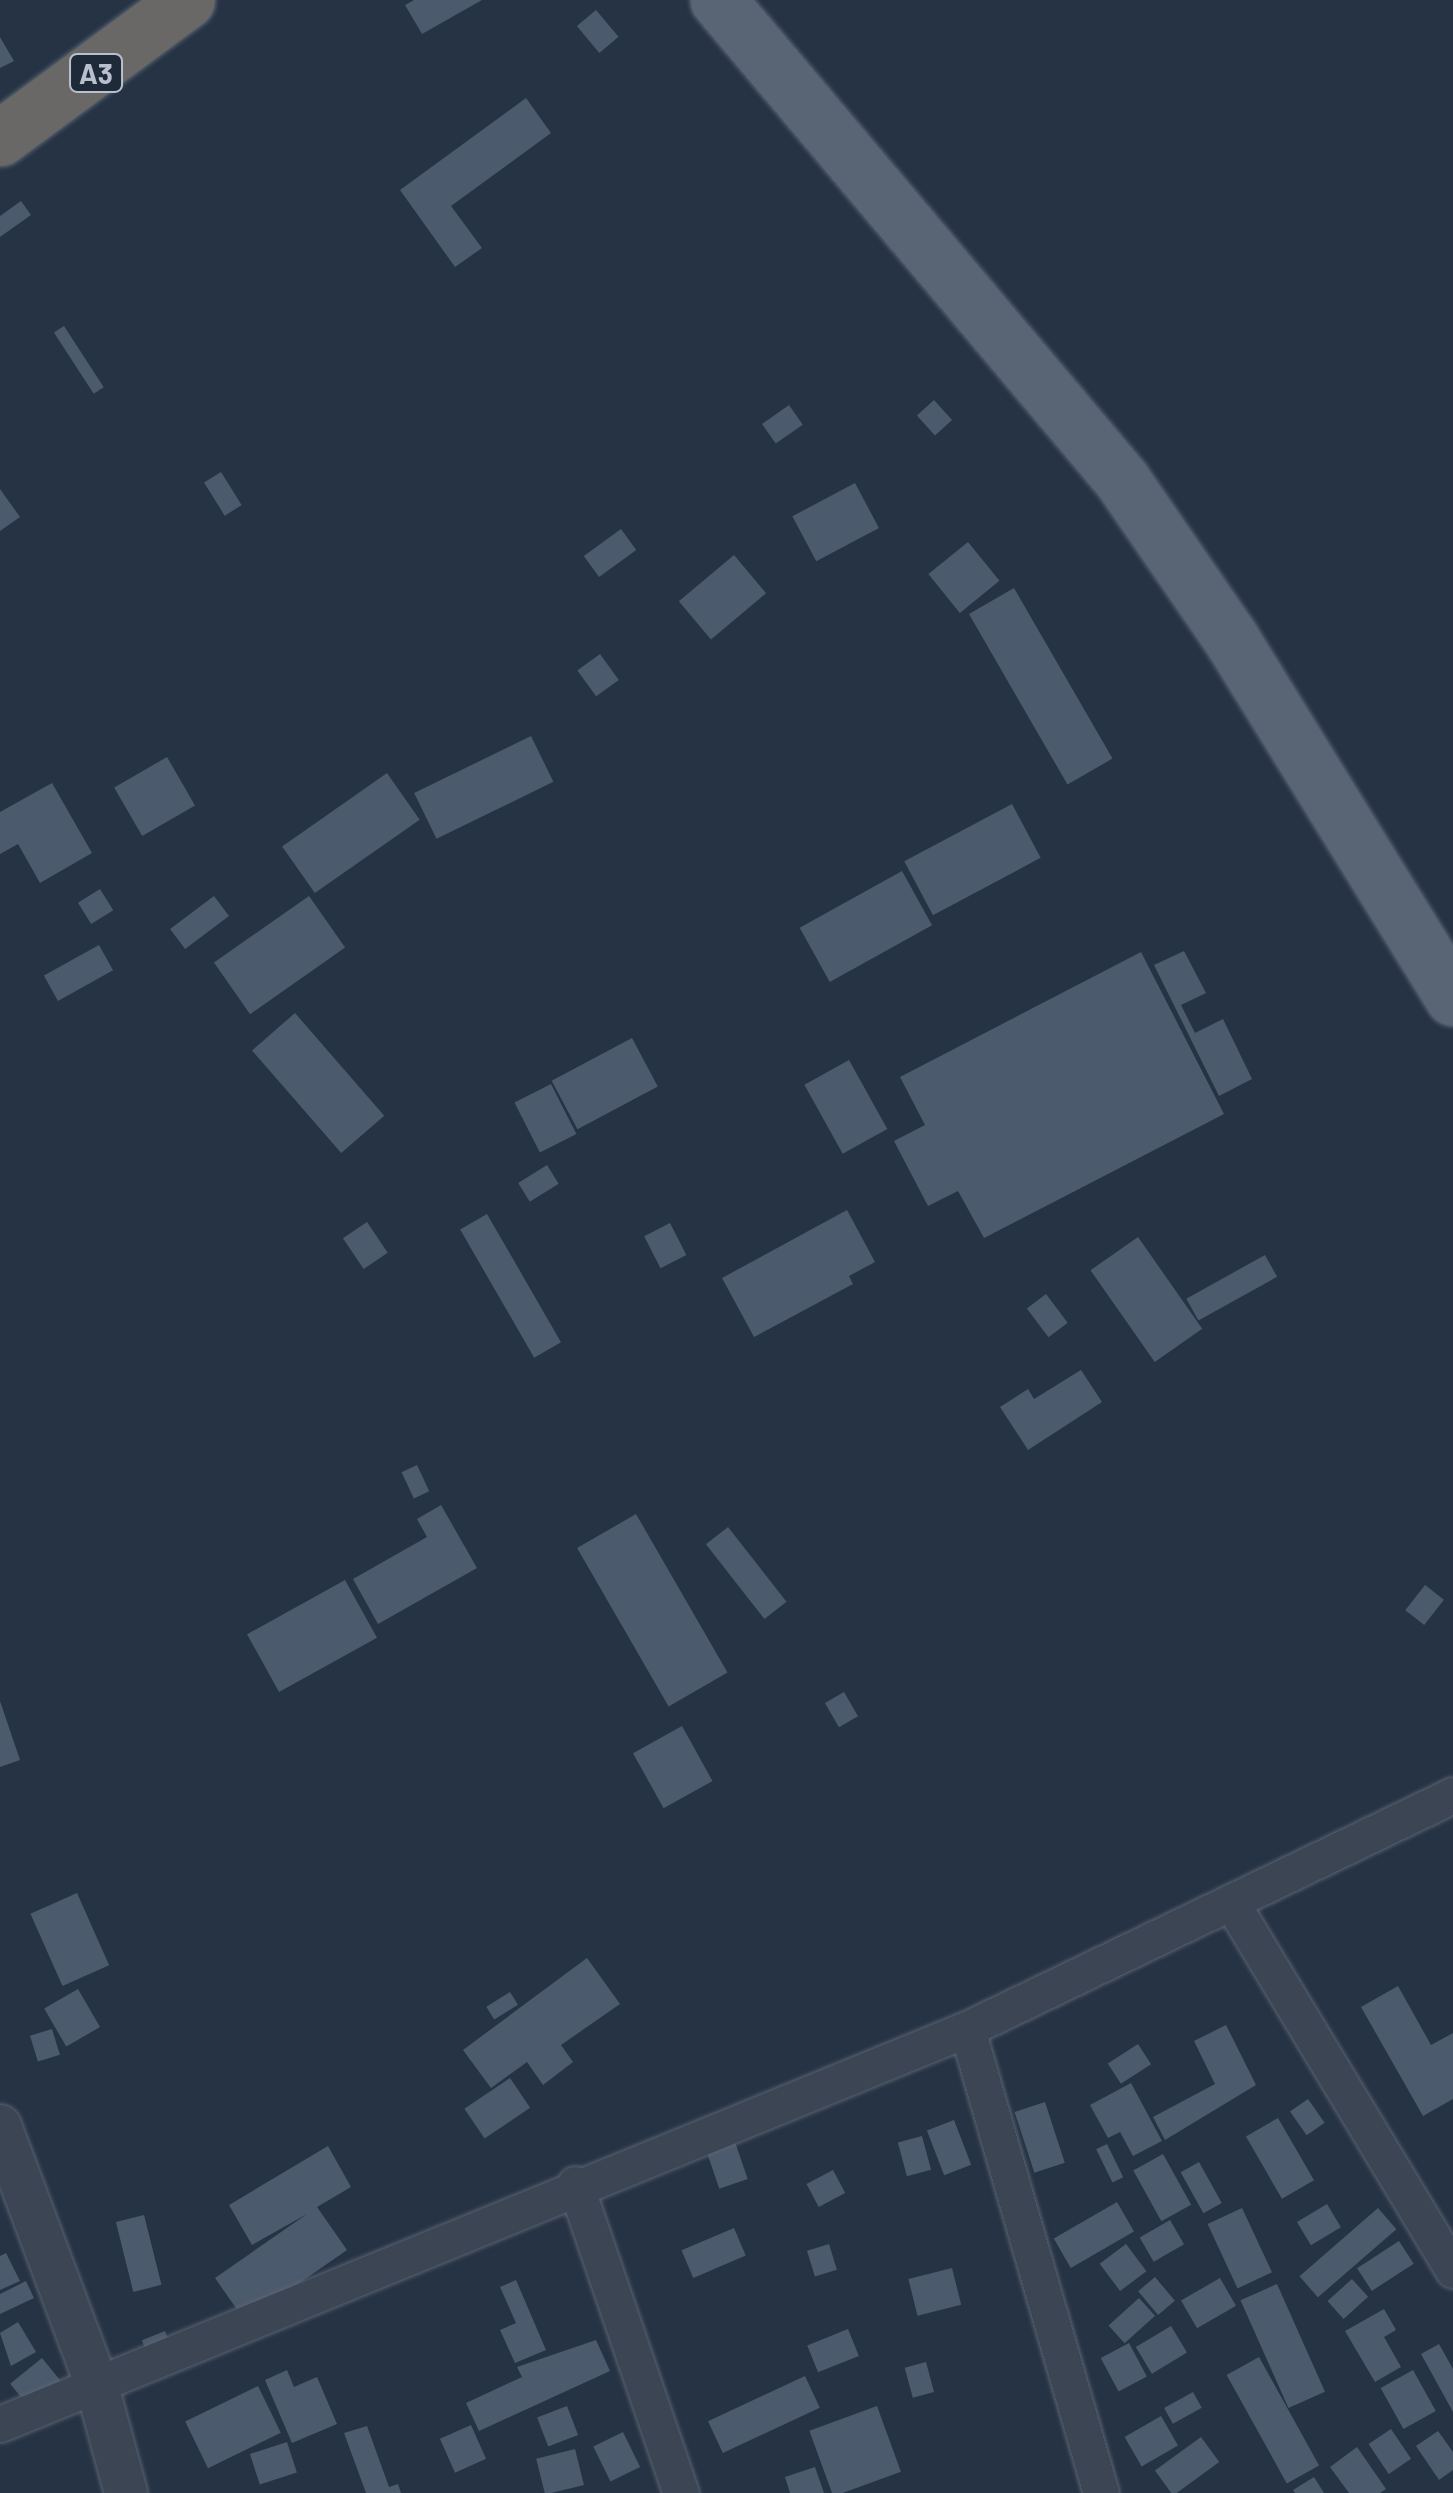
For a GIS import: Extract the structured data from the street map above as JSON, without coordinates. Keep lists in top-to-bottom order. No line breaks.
{"streets":{"highway":["A3"]}}
